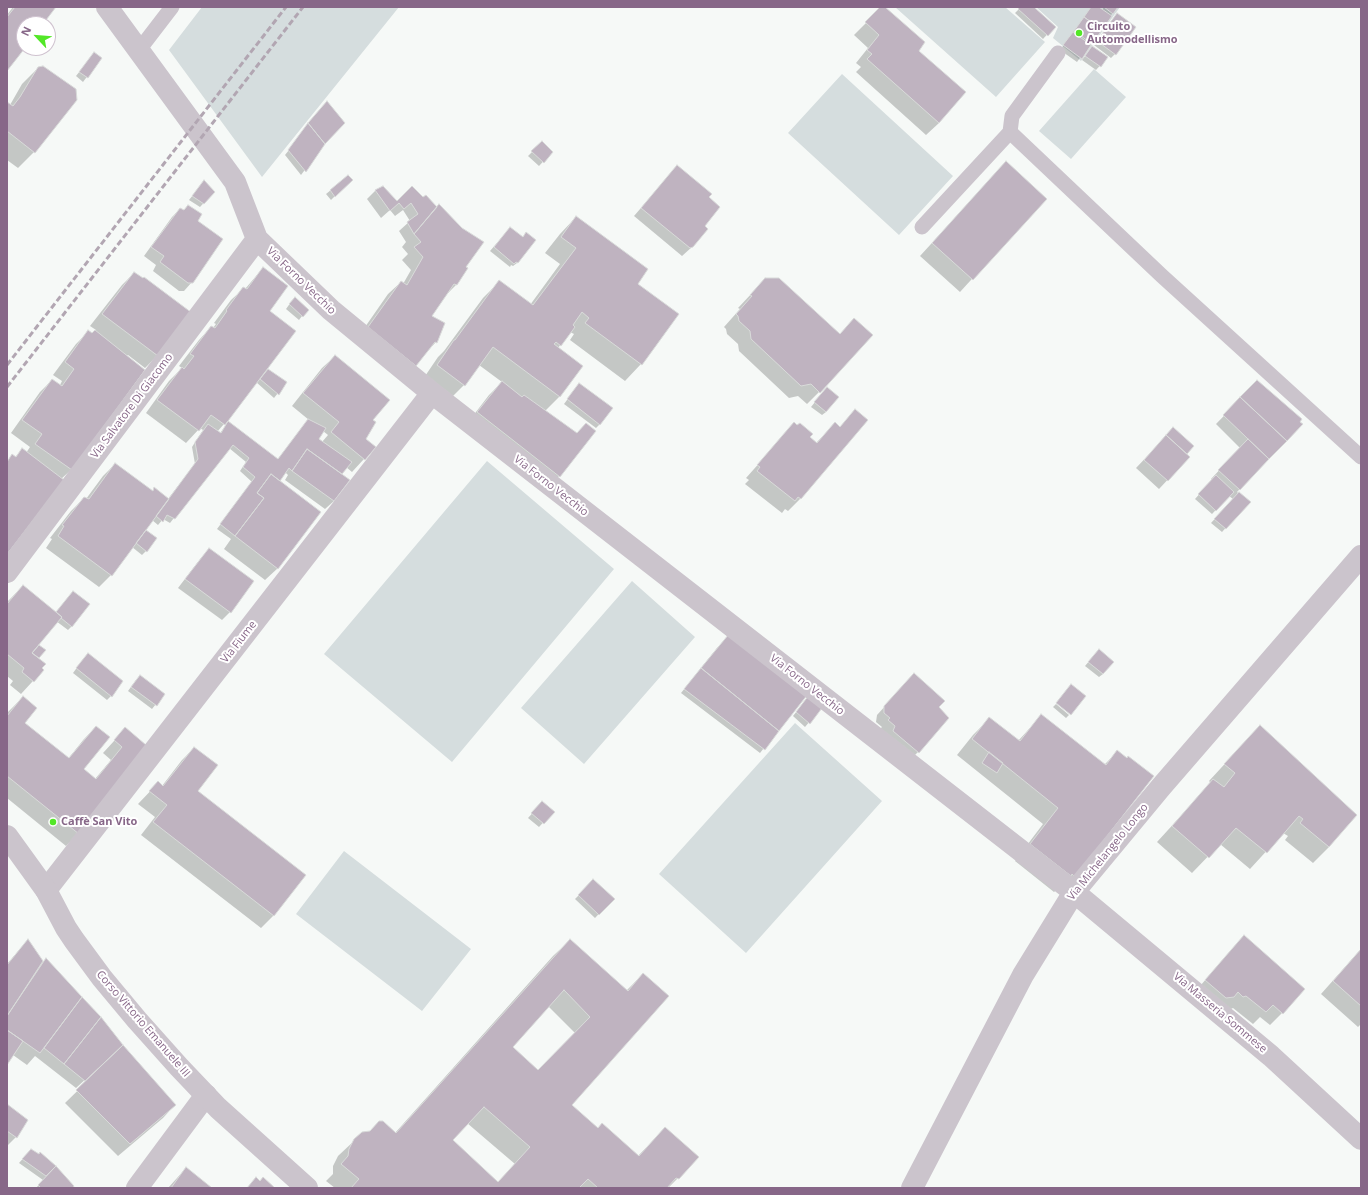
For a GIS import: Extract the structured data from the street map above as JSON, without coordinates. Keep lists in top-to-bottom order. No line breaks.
{"streets":{"street":["Via Forno Vecchio","Via Salvatore Di Giacomo","Via Fiume","Via Michelangelo Longo","Via Masseria Sommese","Corso Vittorio Emanuele III"]},"crossings":[["Via Forno Vecchio","Via Salvatore Di Giacomo"],["Via Forno Vecchio","Via Fiume"],["Via Forno Vecchio","Via Michelangelo Longo"],["Via Forno Vecchio","Via Masseria Sommese"],["Via Fiume","Corso Vittorio Emanuele III"],["Via Michelangelo Longo","Via Masseria Sommese"]],"places":["Circuito Automodellismo","Caffè San Vito"],"north":"top left"}
